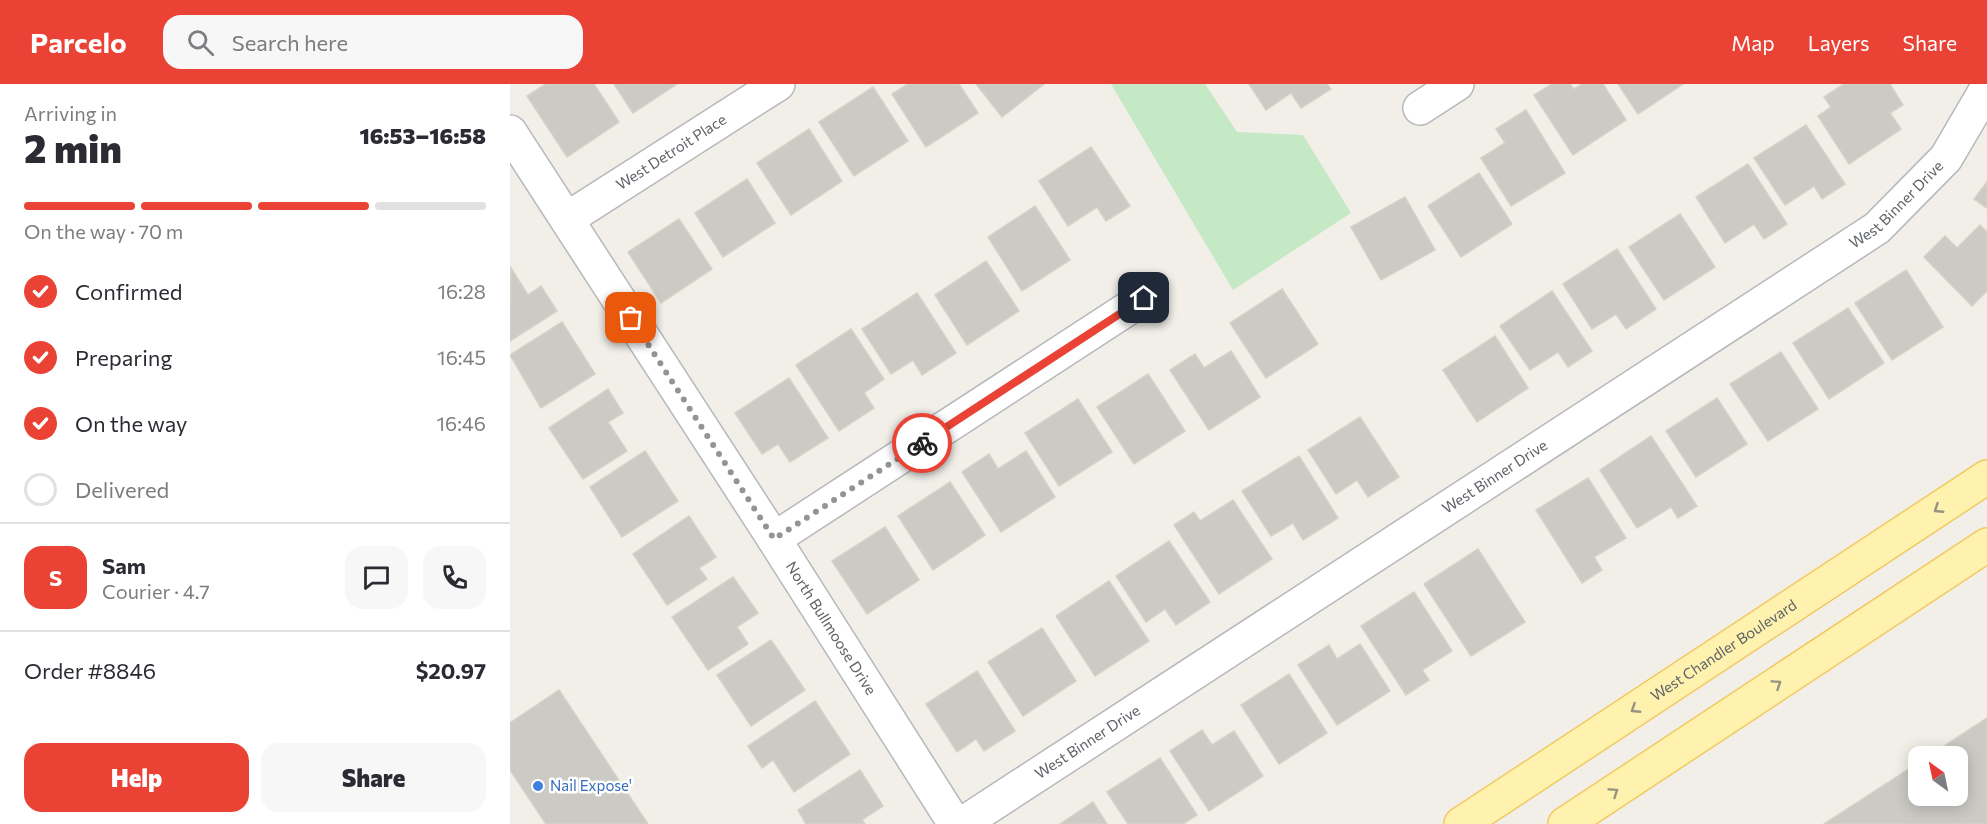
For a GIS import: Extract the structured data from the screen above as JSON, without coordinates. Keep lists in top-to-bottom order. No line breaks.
{"streets":{"main road":["West Chandler Boulevard"],"street":["West Detroit Place","West Binner Drive","North Bullmoose Drive"]},"crossings":[["West Detroit Place","North Bullmoose Drive"]],"places":["Nail Expose'"],"north":"top left","page":{"header":"Parcelo","search":"Search here","nav":["Map","Layers","Share"],"heading":["2 min","Arriving in","16:53–16:58"],"panel":["Sam","Courier · 4.7","Order #8846","$20.97"],"bar":"On the way · 70 m","list":[["Confirmed","16:28"],["Preparing","16:45"],["On the way","16:46"],"Delivered"],"round":"S","buttons":["Help","Share"]}}
